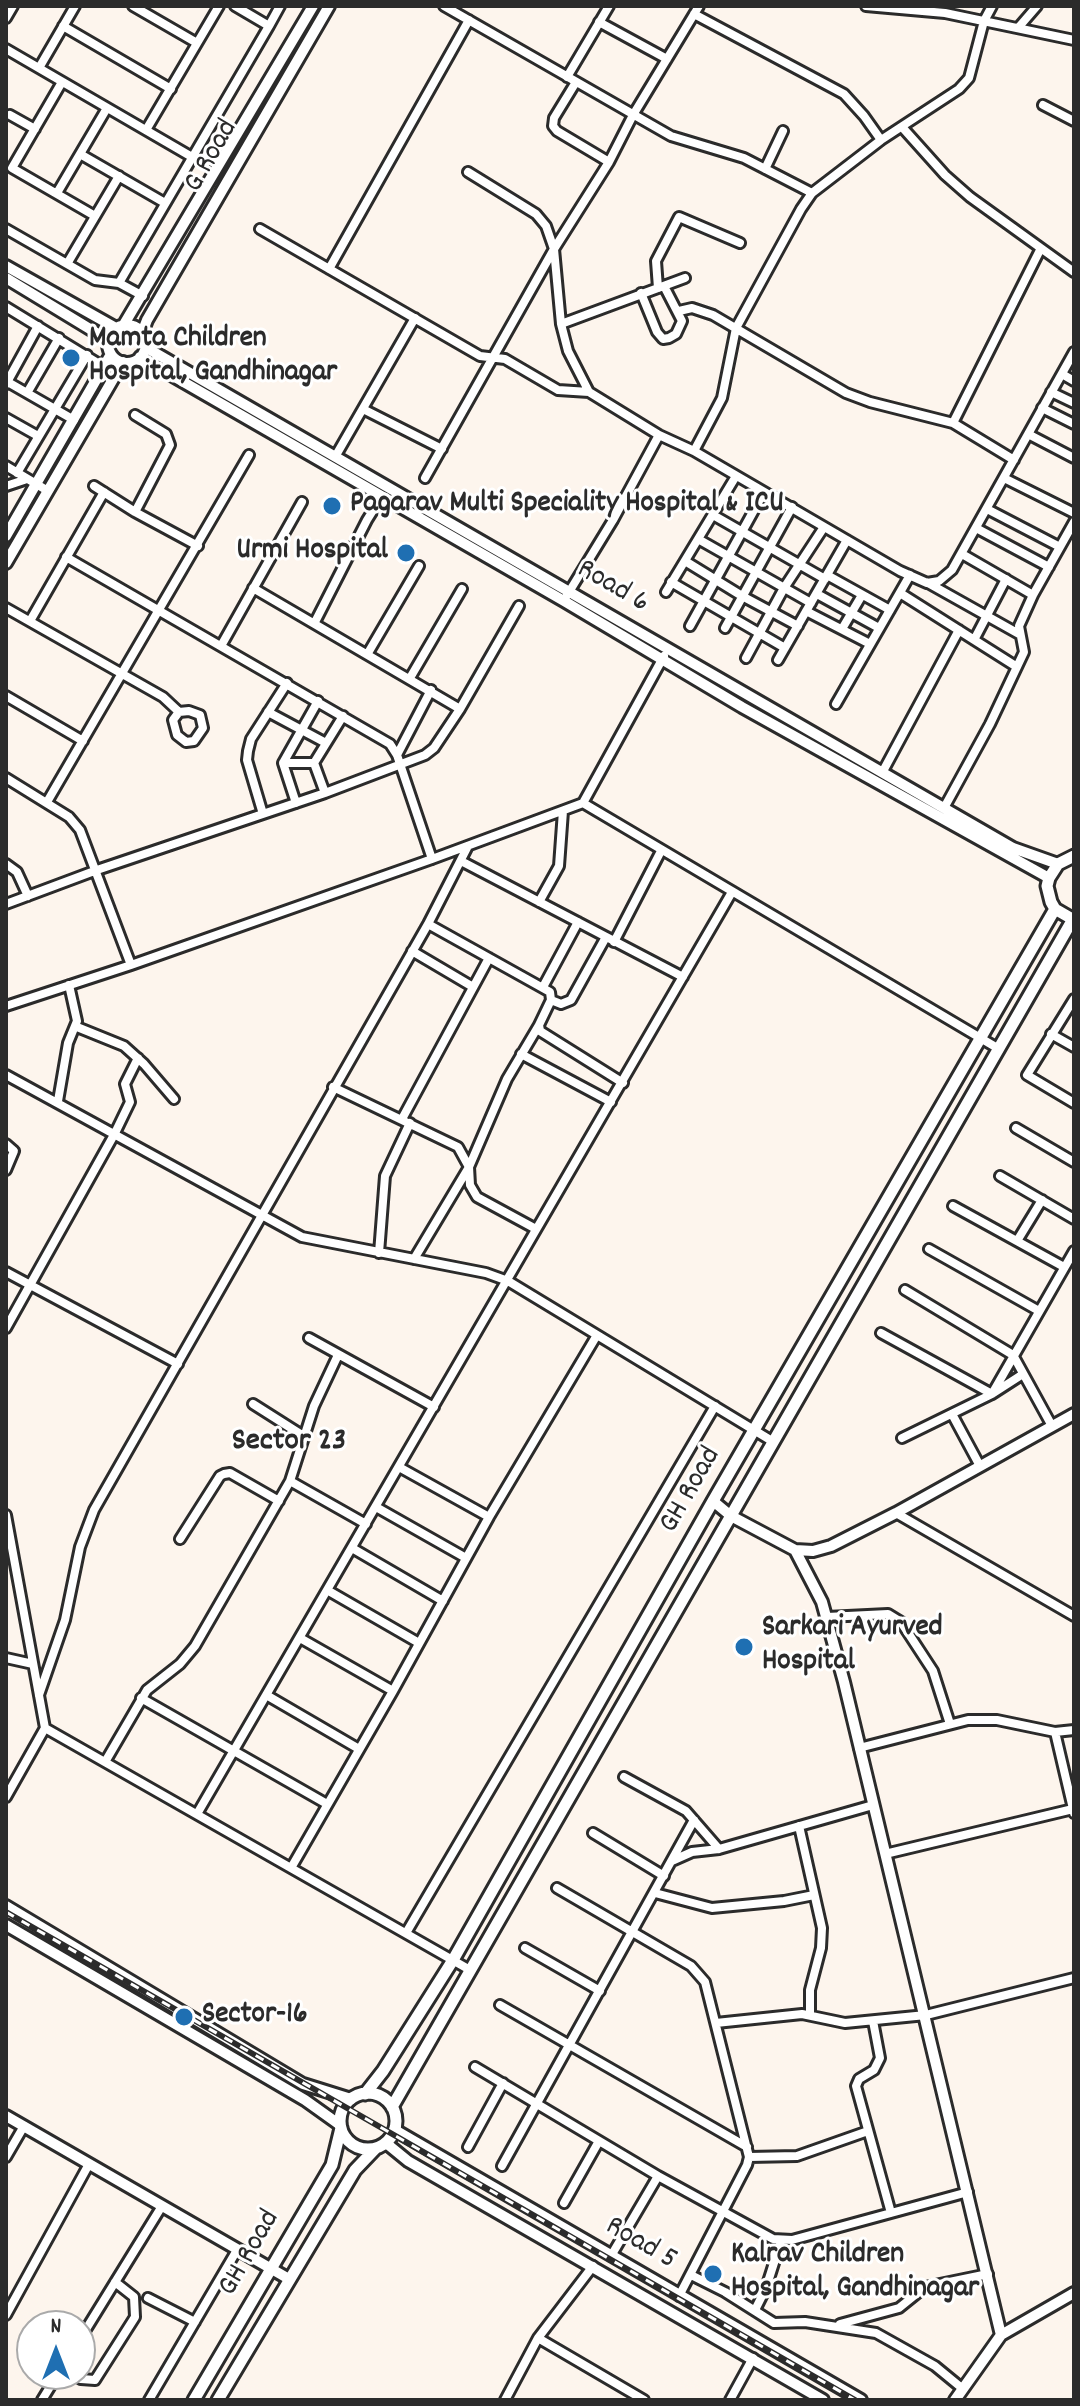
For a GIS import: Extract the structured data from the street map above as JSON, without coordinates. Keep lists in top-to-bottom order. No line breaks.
{"streets":{"main road":["GH Road"],"street":["G Road","Road 6","Road 5"]},"crossings":[["G Road","Road 6"],["GH Road","Road 5"]],"districts":["Sector 23"],"places":["Mamta Children Hospital, Gandhinagar","Pagarav Multi Speciality Hospital & ICU","Urmi Hospital","Sarkari Ayurved Hospital","Sector-16","Kalrav Children Hospital, Gandhinagar"],"north":"top"}
